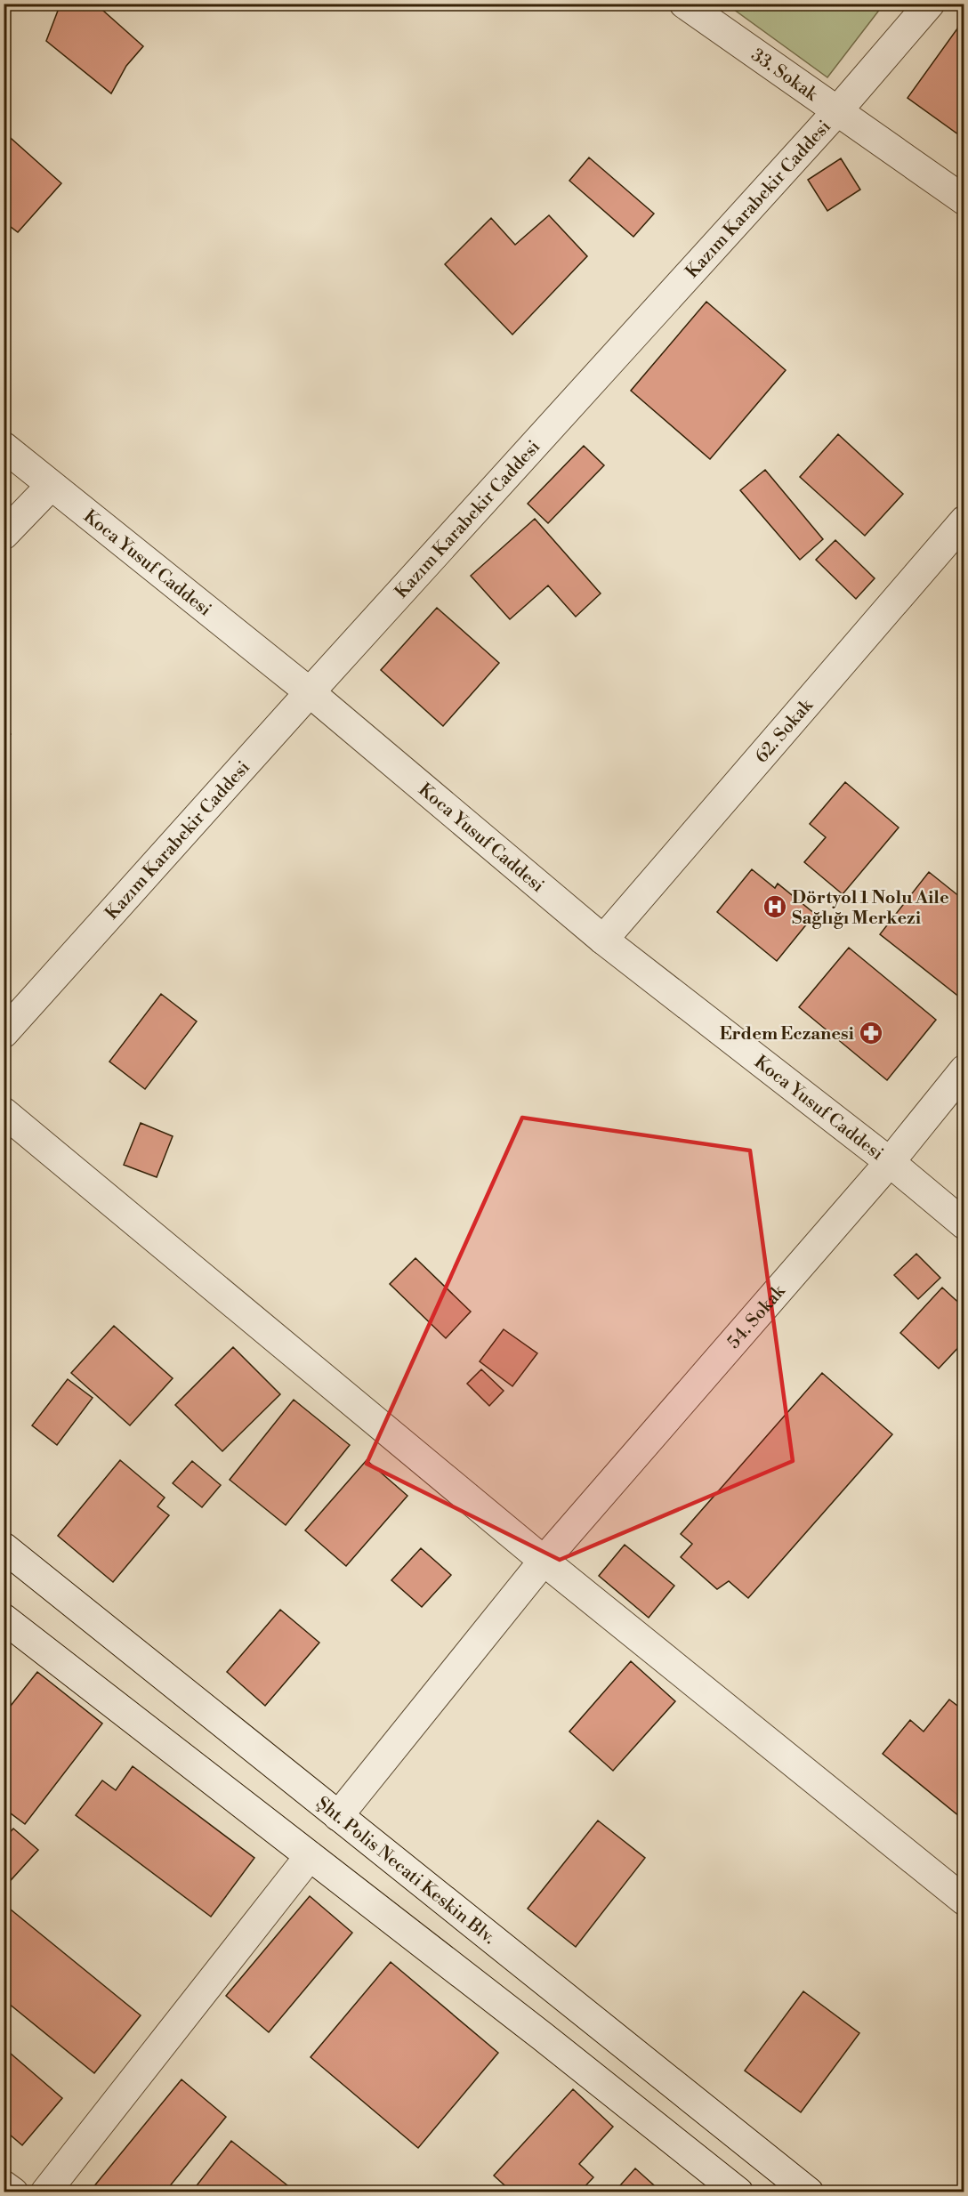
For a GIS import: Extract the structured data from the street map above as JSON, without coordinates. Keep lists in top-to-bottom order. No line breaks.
{"streets":{"street":["33. Sokak","Kazım Karabekir Caddesi","Koca Yusuf Caddesi","62. Sokak","54. Sokak","Şht. Polis Necati Keskin Blv."]},"crossings":[["33. Sokak","Kazım Karabekir Caddesi"],["Kazım Karabekir Caddesi","Koca Yusuf Caddesi"],["Koca Yusuf Caddesi","62. Sokak"],["Koca Yusuf Caddesi","54. Sokak"],["54. Sokak","Şht. Polis Necati Keskin Blv."]],"places":{"hospital":["Dörtyol 1 Nolu Aile Sağlığı Merkezi"],"pharmacy":["Erdem Eczanesi"]}}
